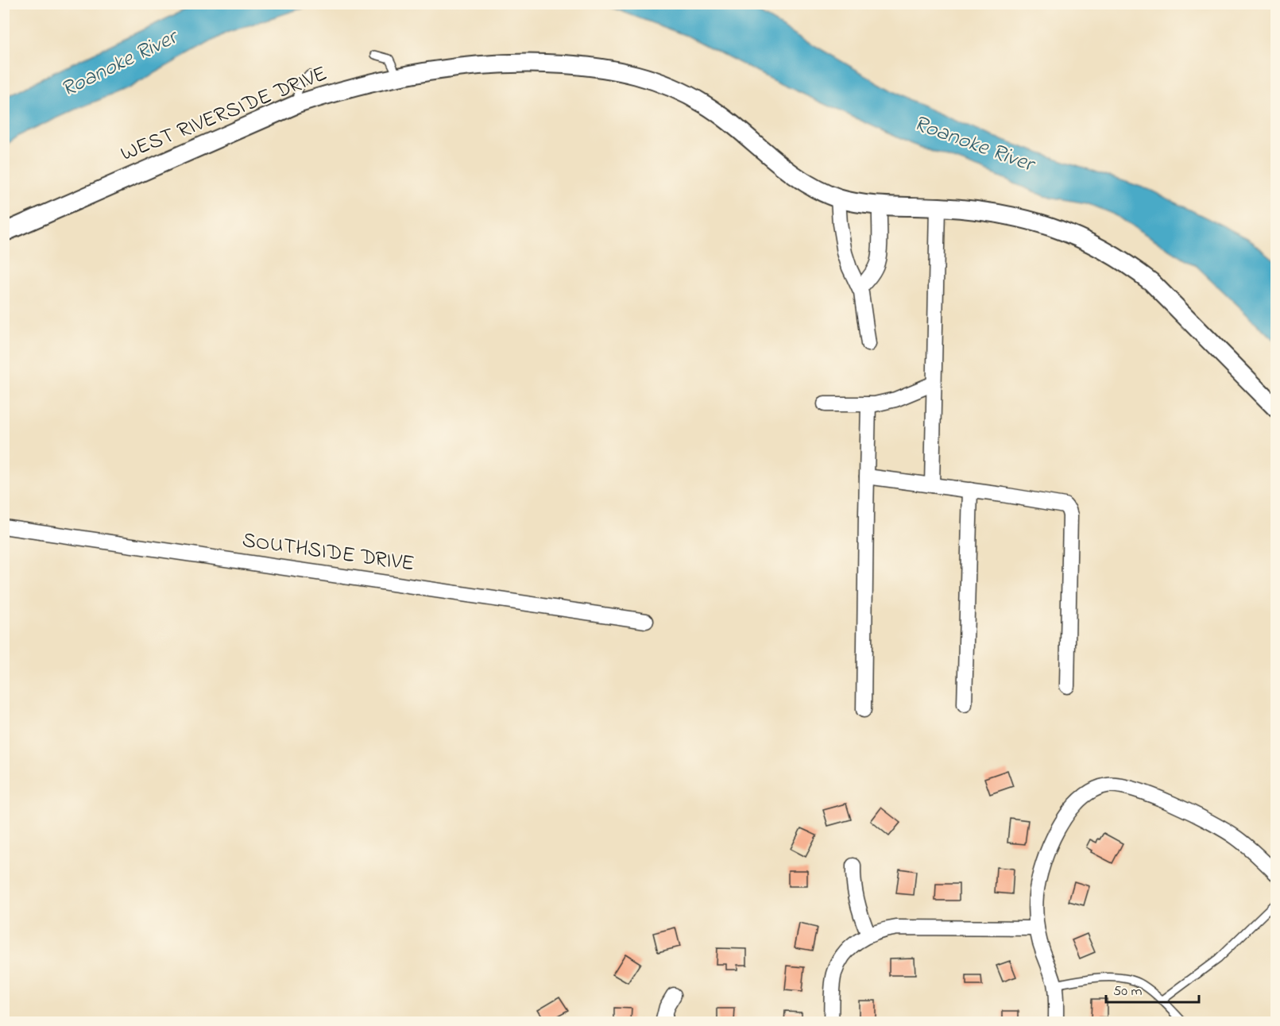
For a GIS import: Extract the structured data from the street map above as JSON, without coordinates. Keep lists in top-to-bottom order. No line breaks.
{"streets":{"street":["WEST RIVERSIDE DRIVE","SOUTHSIDE DRIVE"]},"water":["Roanoke River"],"scale_bar":"50 m"}
